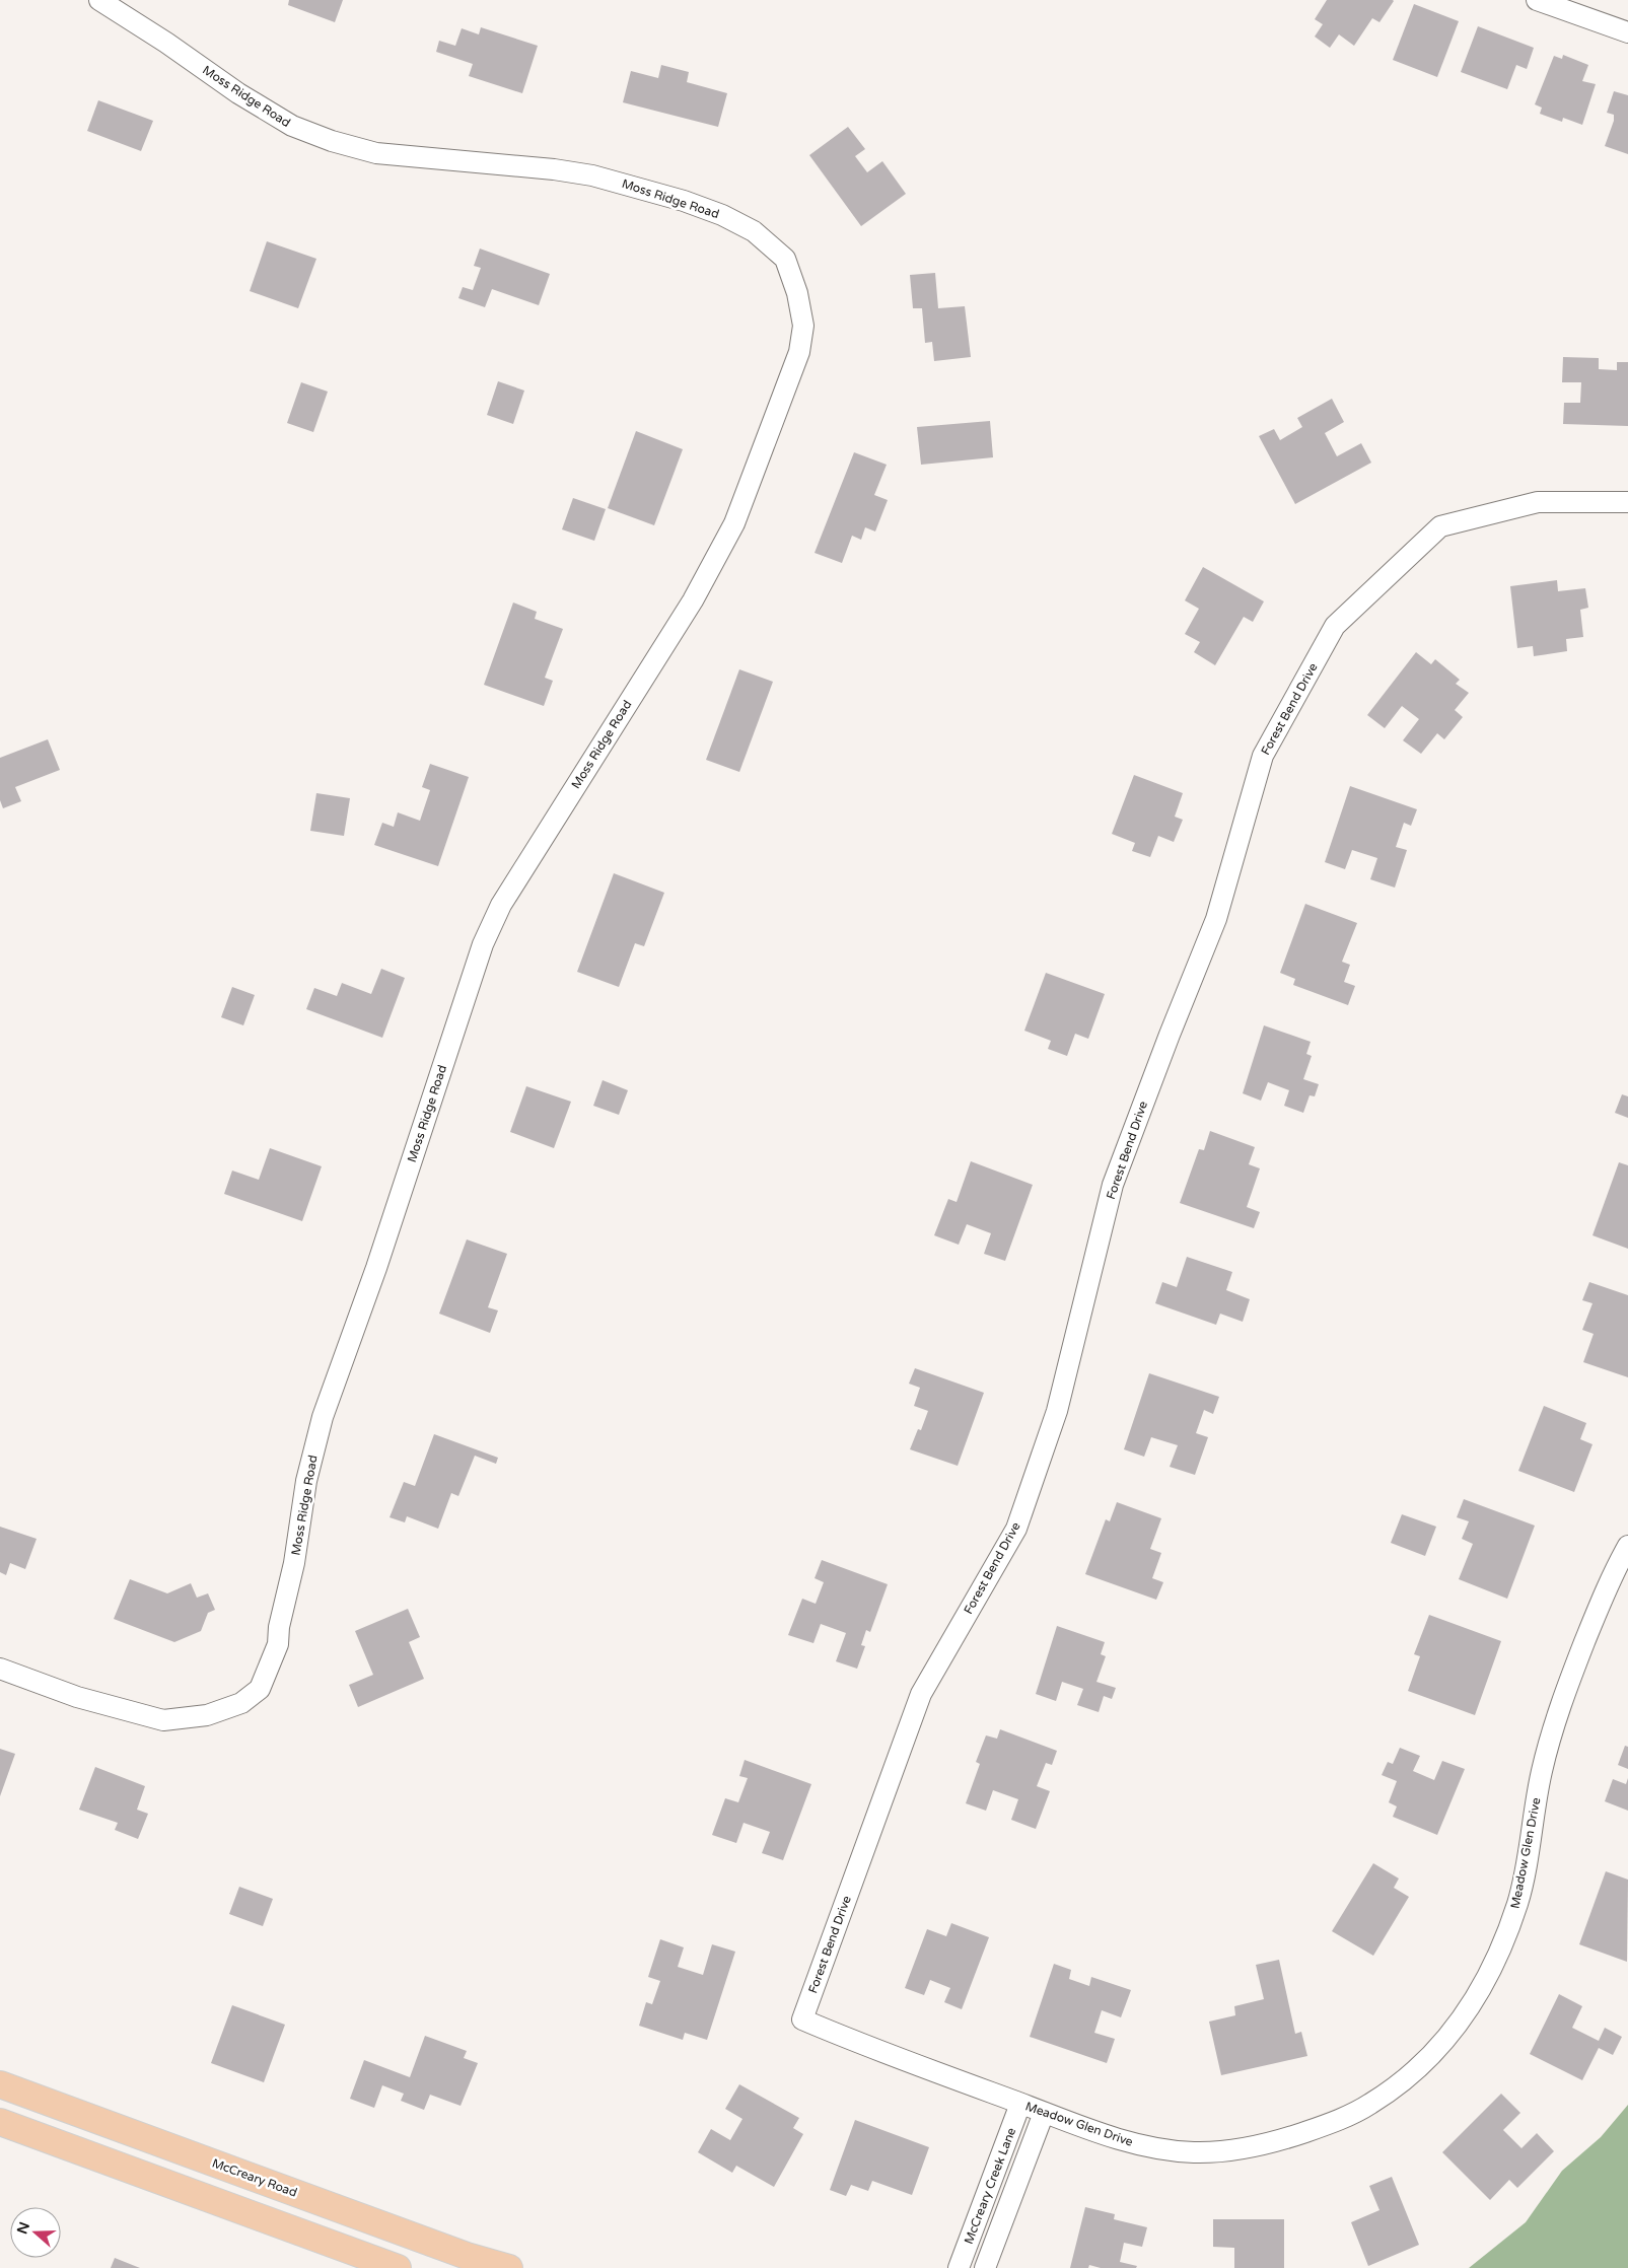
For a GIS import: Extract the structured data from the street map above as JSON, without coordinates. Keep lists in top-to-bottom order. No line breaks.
{"streets":{"main road":["McCreary Road"],"street":["Moss Ridge Road","Forest Bend Drive","Meadow Glen Drive","McCreary Creek Lane"]},"crossings":[["Forest Bend Drive","Meadow Glen Drive"],["Meadow Glen Drive","McCreary Creek Lane"]],"north":"left"}
